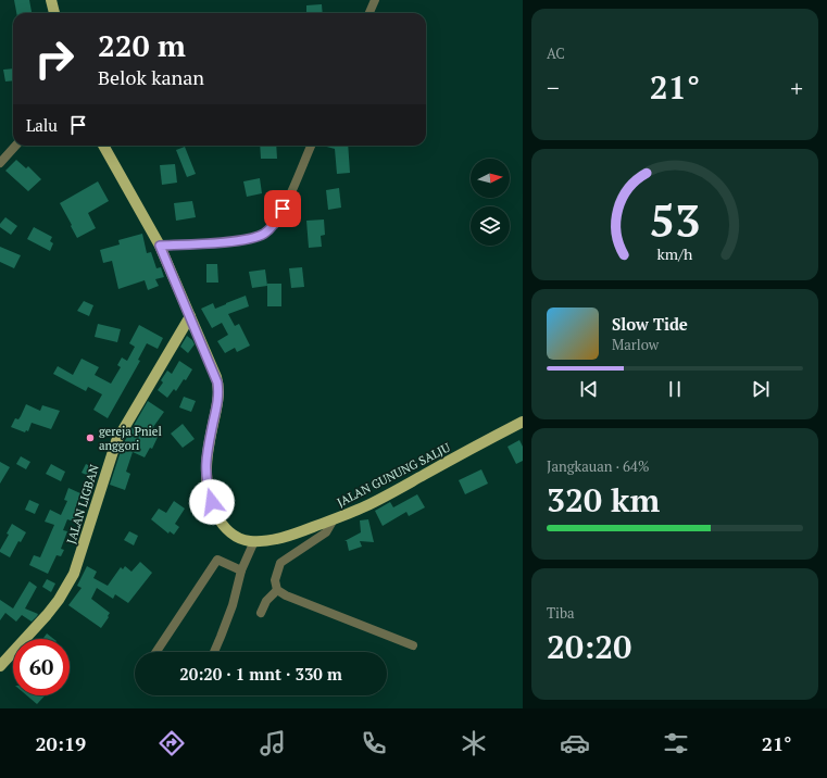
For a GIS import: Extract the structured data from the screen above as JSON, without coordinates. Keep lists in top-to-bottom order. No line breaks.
{"streets":{"main road":["JALAN GUNUNG SALJU","JALAN LIGBAN"]},"crossings":[["JALAN GUNUNG SALJU","JALAN LIGBAN"]],"places":["gereja Pniel anggori"],"north":"right","page":{"tile":["AC",["Jangkauan · 64%","320 km"],["Tiba","20:20"]],"turn":["220 m","Belok kanan"],"heat":["−","21°","+"],"then":"Lalu","song":["Slow Tide","Marlow"],"limit":"60","trip":"20:20 · 1 mnt · 330 m","tabs":["20:19","21°"],"gauge":["53","km/h"]}}
